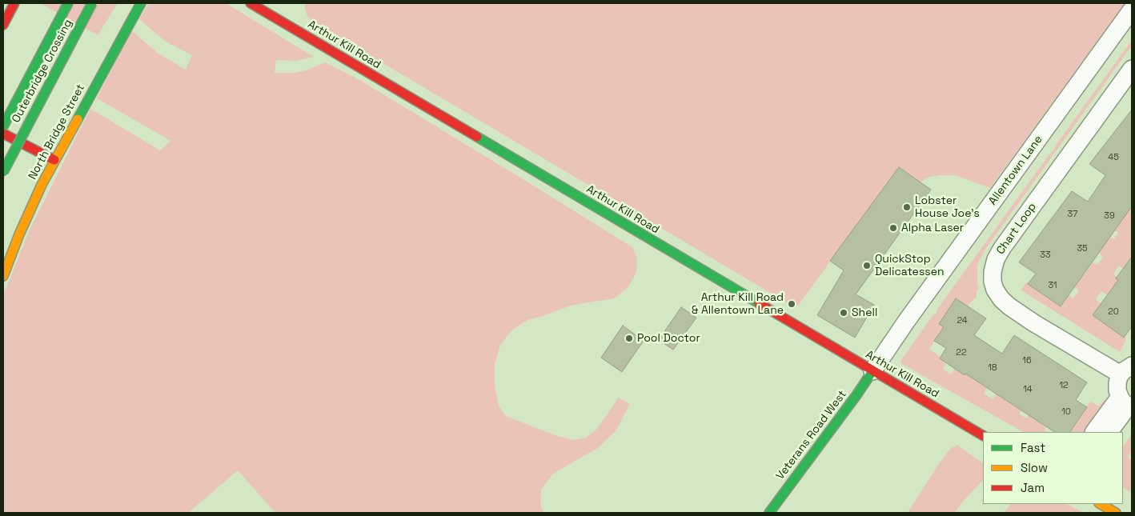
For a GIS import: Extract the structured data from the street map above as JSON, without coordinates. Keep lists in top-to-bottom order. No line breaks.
{"streets":{"main road":["Arthur Kill Road","Outerbridge Crossing","North Bridge Street","Veterans Road West"],"street":["Allentown Lane","Chart Loop"]},"crossings":[["Arthur Kill Road","Allentown Lane"],["Arthur Kill Road","Veterans Road West"],["Allentown Lane","Veterans Road West"]],"places":["Lobster House Joe's","Alpha Laser","QuickStop Delicatessen","Arthur Kill Road & Allentown Lane","Shell","Pool Doctor"],"house_numbers":["45","37","39","35","33","31","20","24","22","16","18","12","14","10"],"legend":["Fast","Slow","Jam"]}
